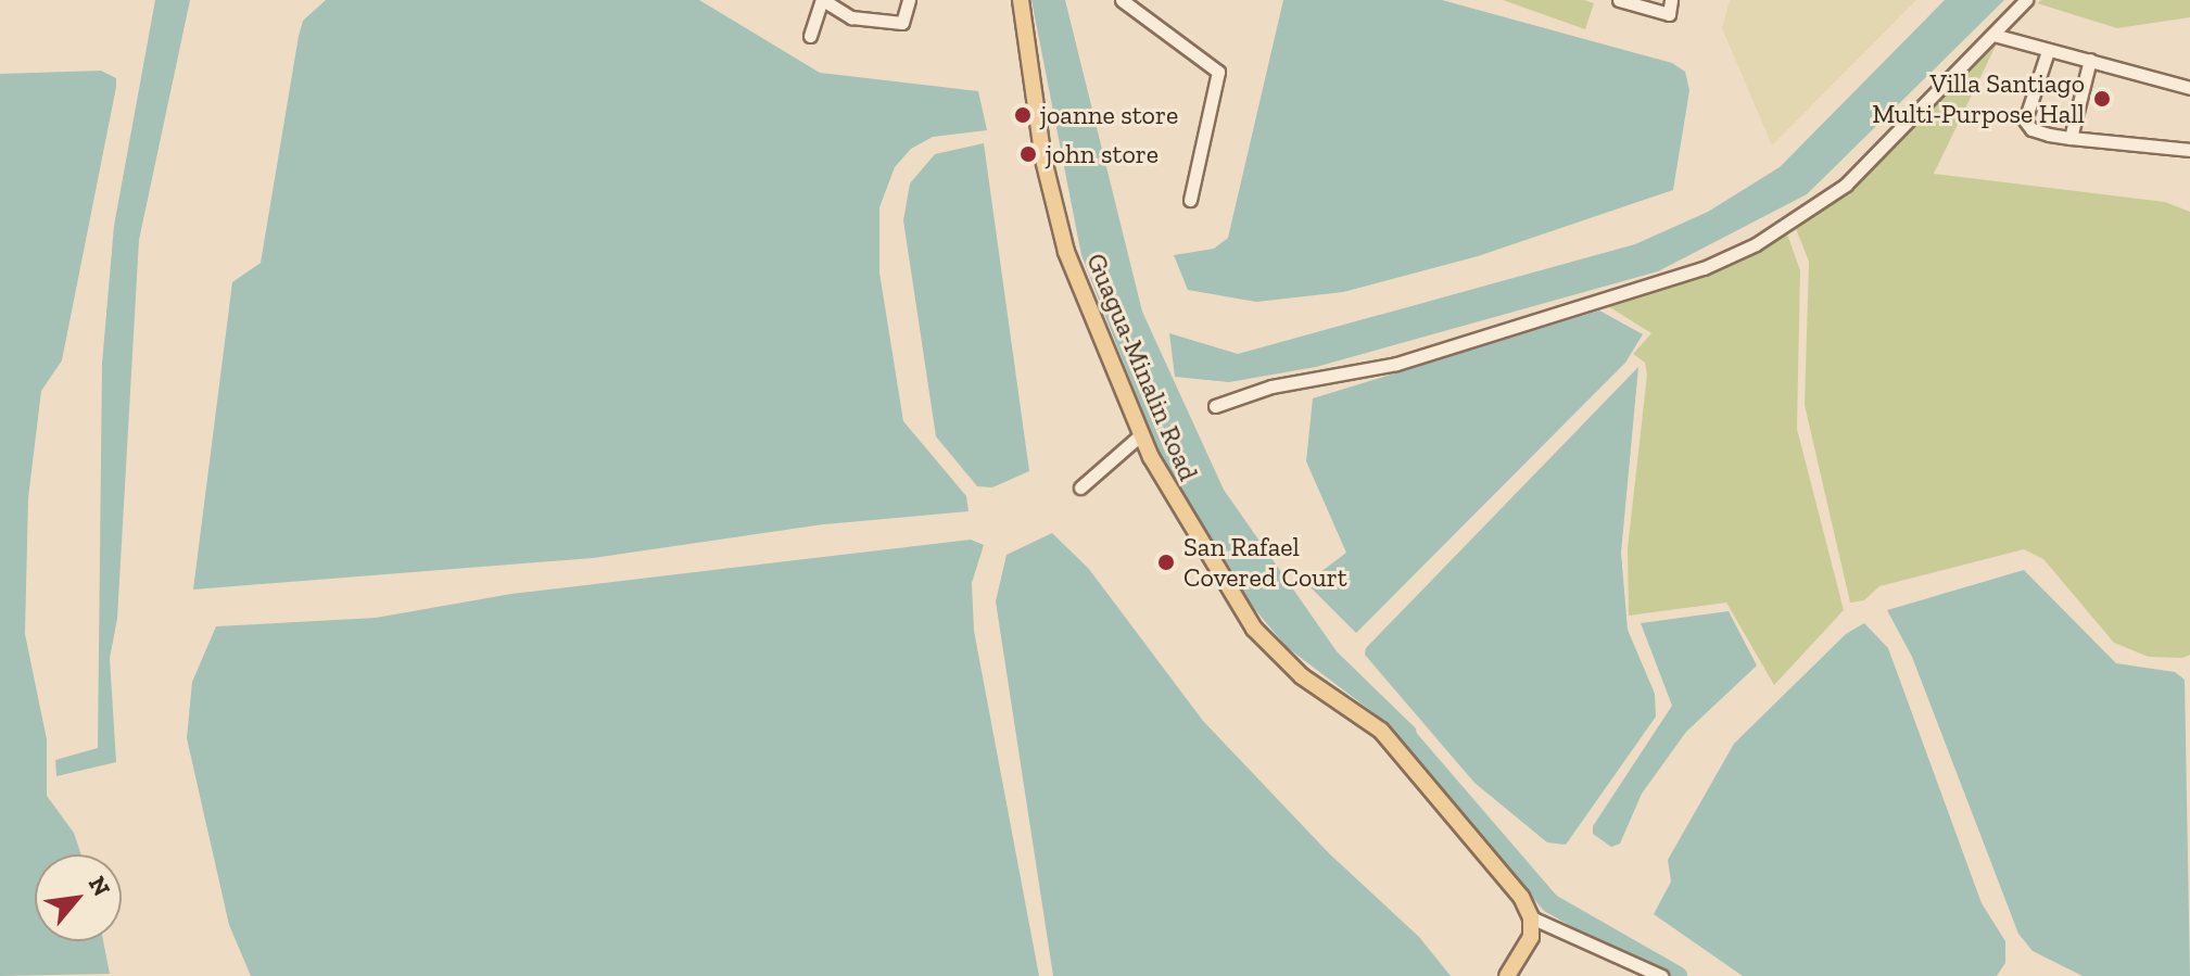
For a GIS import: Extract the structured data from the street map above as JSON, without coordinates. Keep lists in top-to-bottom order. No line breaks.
{"streets":{"main road":["Guagua-Minalin Road"]},"places":["Villa Santiago Multi-Purpose Hall","joanne store","john store","San Rafael Covered Court"],"north":"top right"}
